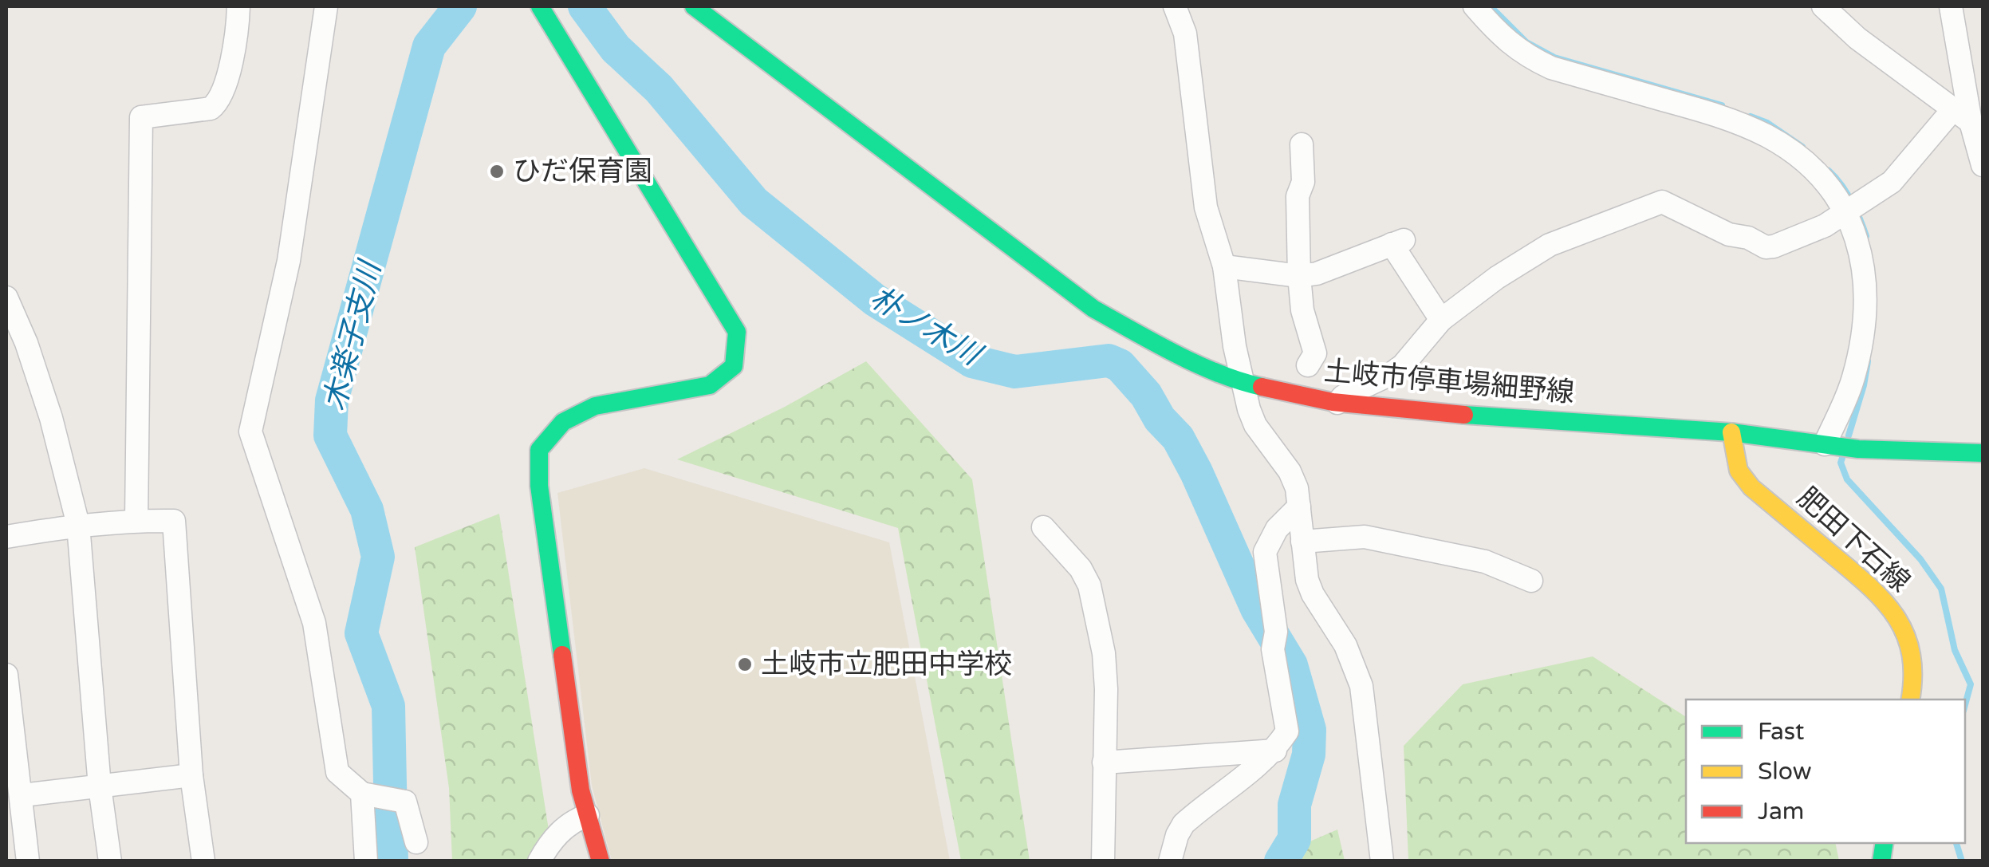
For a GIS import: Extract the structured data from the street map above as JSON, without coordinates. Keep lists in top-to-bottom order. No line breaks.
{"streets":{"main road":["土岐市停車場細野線","肥田下石線"]},"crossings":[["土岐市停車場細野線","肥田下石線"]],"water":["朴ノ木川","木楽子支川"],"places":["ひだ保育園","土岐市立肥田中学校"],"legend":["Fast","Slow","Jam"]}
